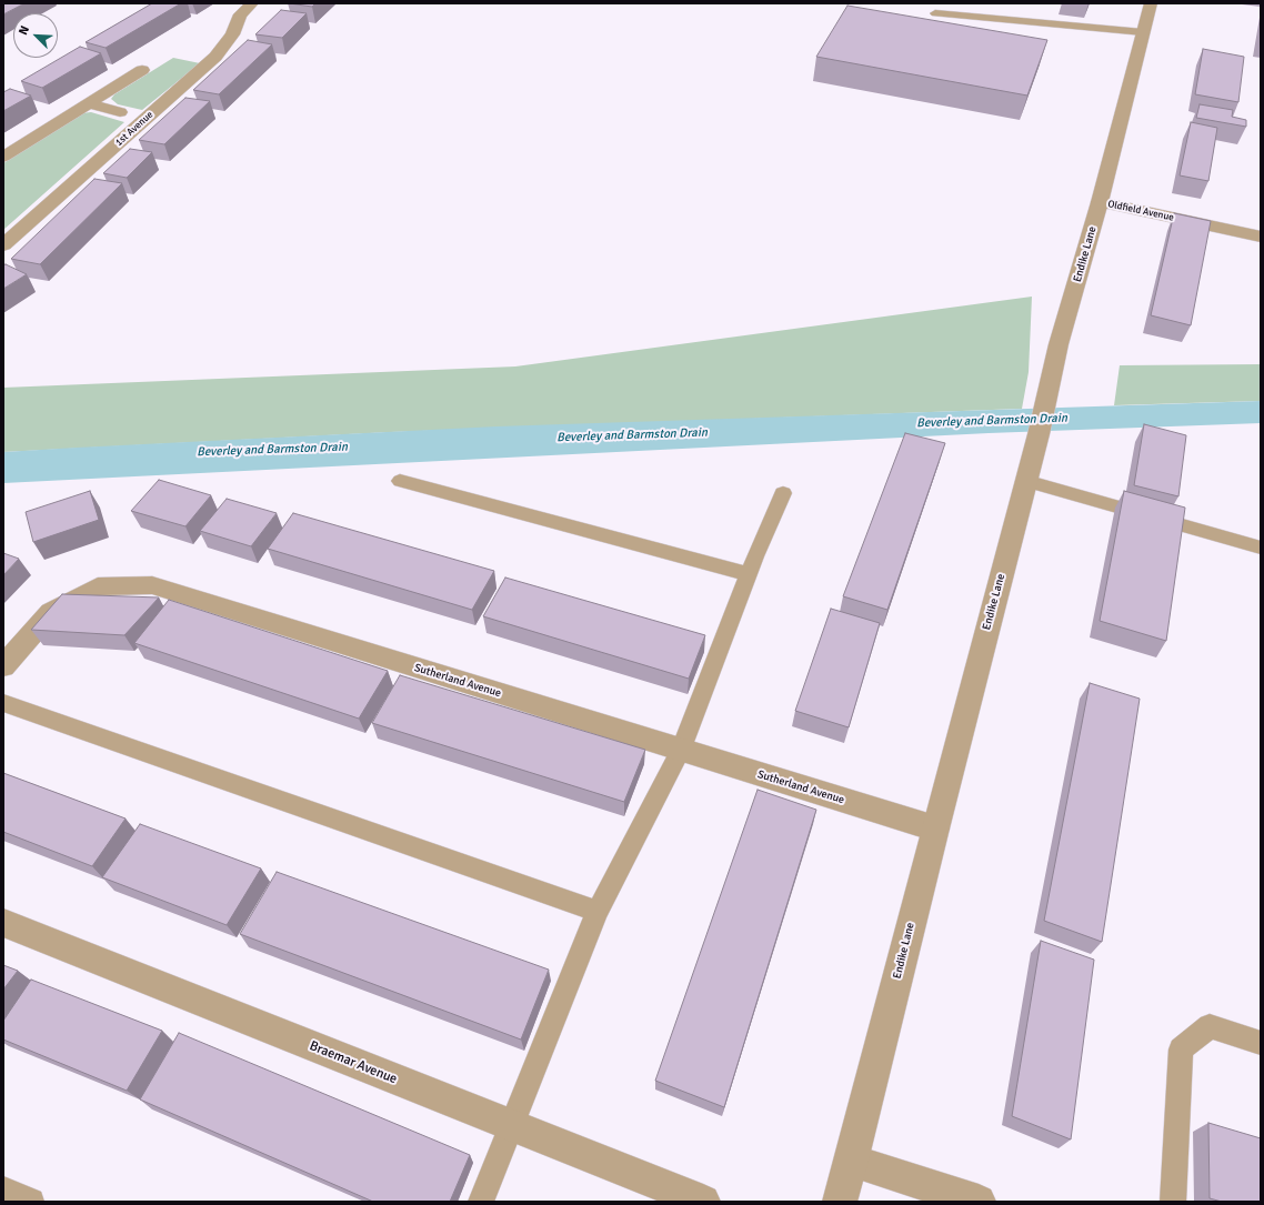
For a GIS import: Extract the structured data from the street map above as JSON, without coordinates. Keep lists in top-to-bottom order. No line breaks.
{"streets":{"street":["1st Avenue","Oldfield Avenue","Endike Lane","Sutherland Avenue","Braemar Avenue"]},"crossings":[["Oldfield Avenue","Endike Lane"],["Endike Lane","Sutherland Avenue"]],"water":["Beverley and Barmston Drain"],"north":"top left"}
